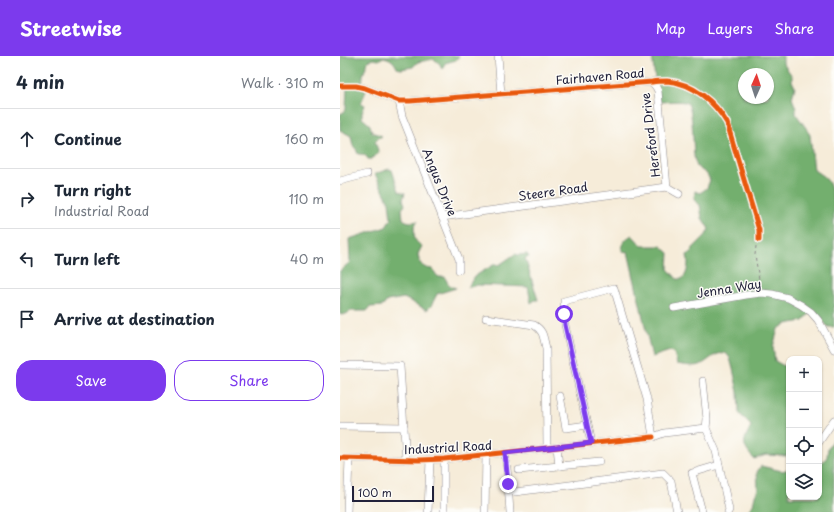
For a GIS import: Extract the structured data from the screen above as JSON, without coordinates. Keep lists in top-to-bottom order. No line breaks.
{"streets":{"street":["Fairhaven Road","Hereford Drive","Angus Drive","Steere Road","Jenna Way","Industrial Road"]},"crossings":[["Fairhaven Road","Hereford Drive"],["Fairhaven Road","Angus Drive"],["Hereford Drive","Steere Road"],["Angus Drive","Steere Road"]],"scale_bar":"100 m","north":"top","page":{"header":"Streetwise","nav":["Map","Layers","Share"],"heading":["4 min","Walk · 310 m"],"list":[["Continue","160 m"],["Turn right","Industrial Road","110 m"],["Turn left","40 m"],"Arrive at destination"],"buttons":["Save","Share"],"map_buttons":["+","−"],"scale":"100 m"}}
